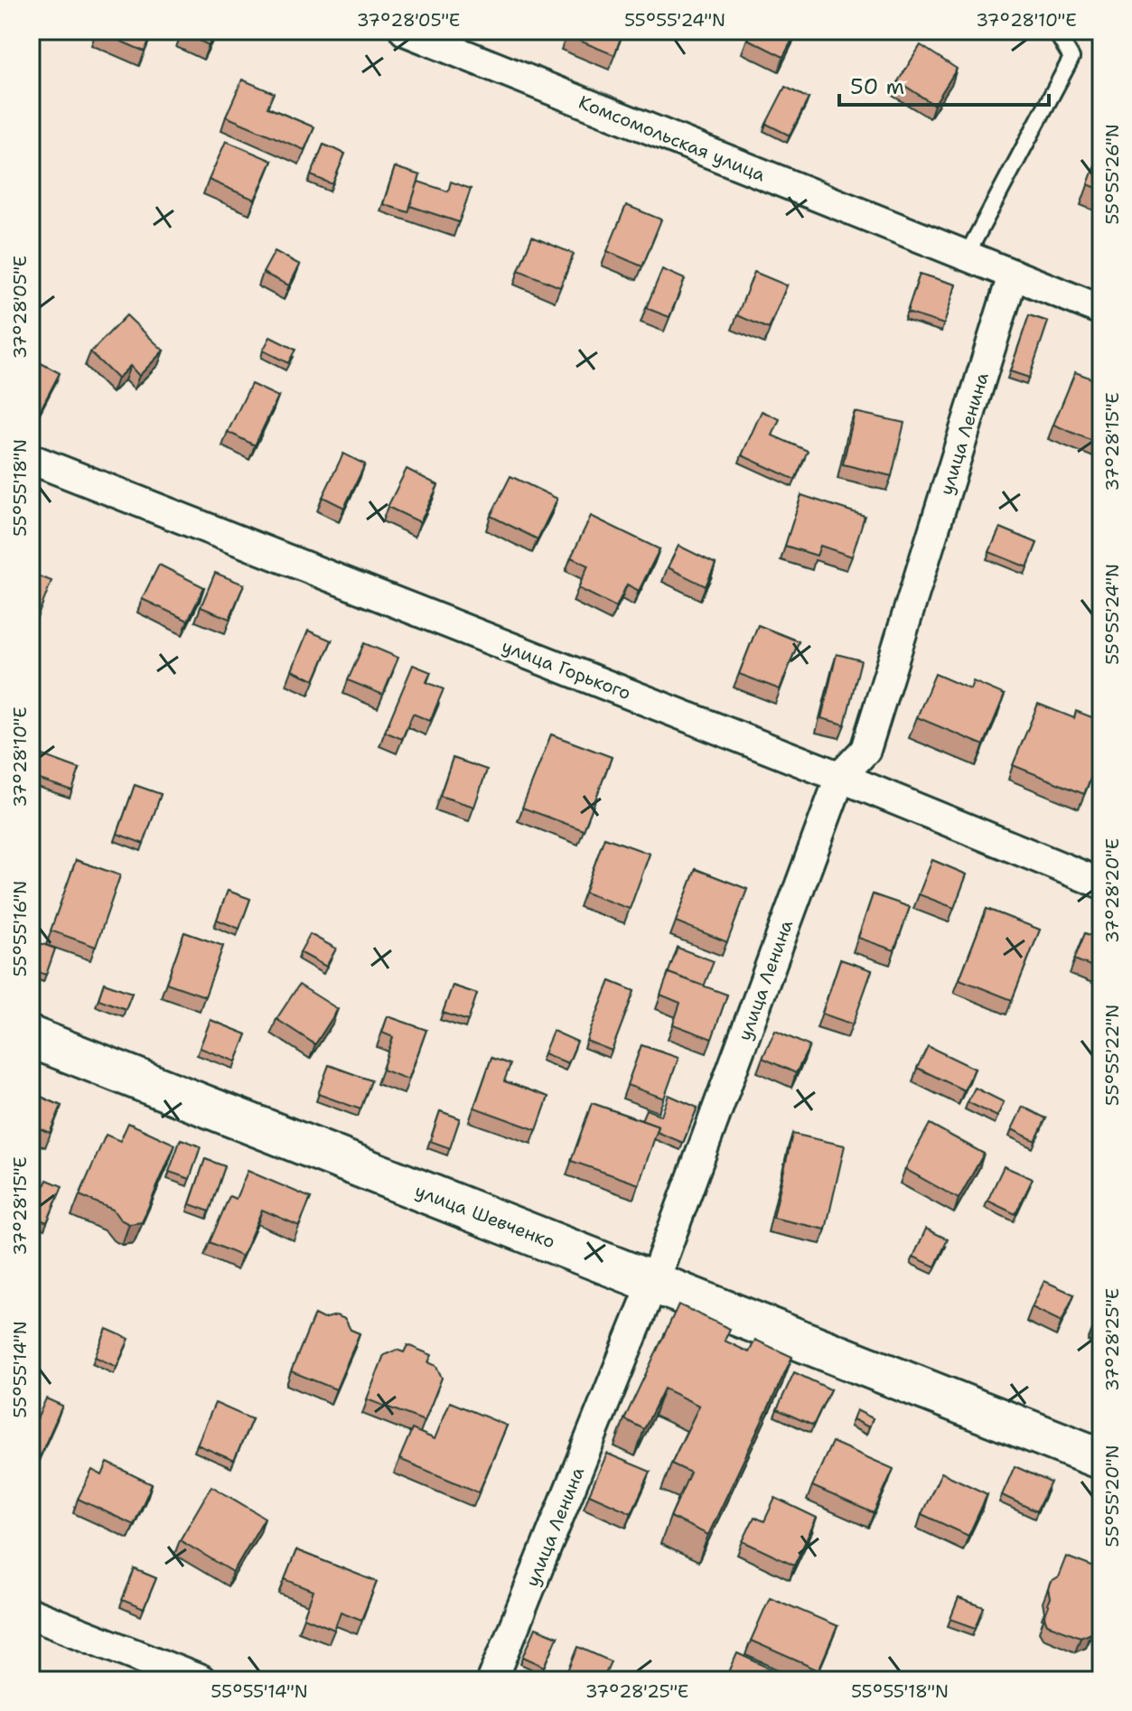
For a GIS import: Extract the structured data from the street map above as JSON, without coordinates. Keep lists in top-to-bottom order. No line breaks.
{"streets":{"main road":["улица Шевченко"],"street":["Комсомольская улица","улица Ленина","улица Горького"]},"crossings":[["Комсомольская улица","улица Ленина"],["улица Ленина","улица Горького"],["улица Ленина","улица Шевченко"]],"scale_bar":"50 m","coordinates":["37°28'05\"E","55°55'24\"N","37°28'10\"E","55°55'26\"N","37°28'15\"E","55°55'18\"N","37°28'20\"E","55°55'16\"N","55°55'22\"N","37°28'25\"E","55°55'14\"N","55°55'20\"N"]}
